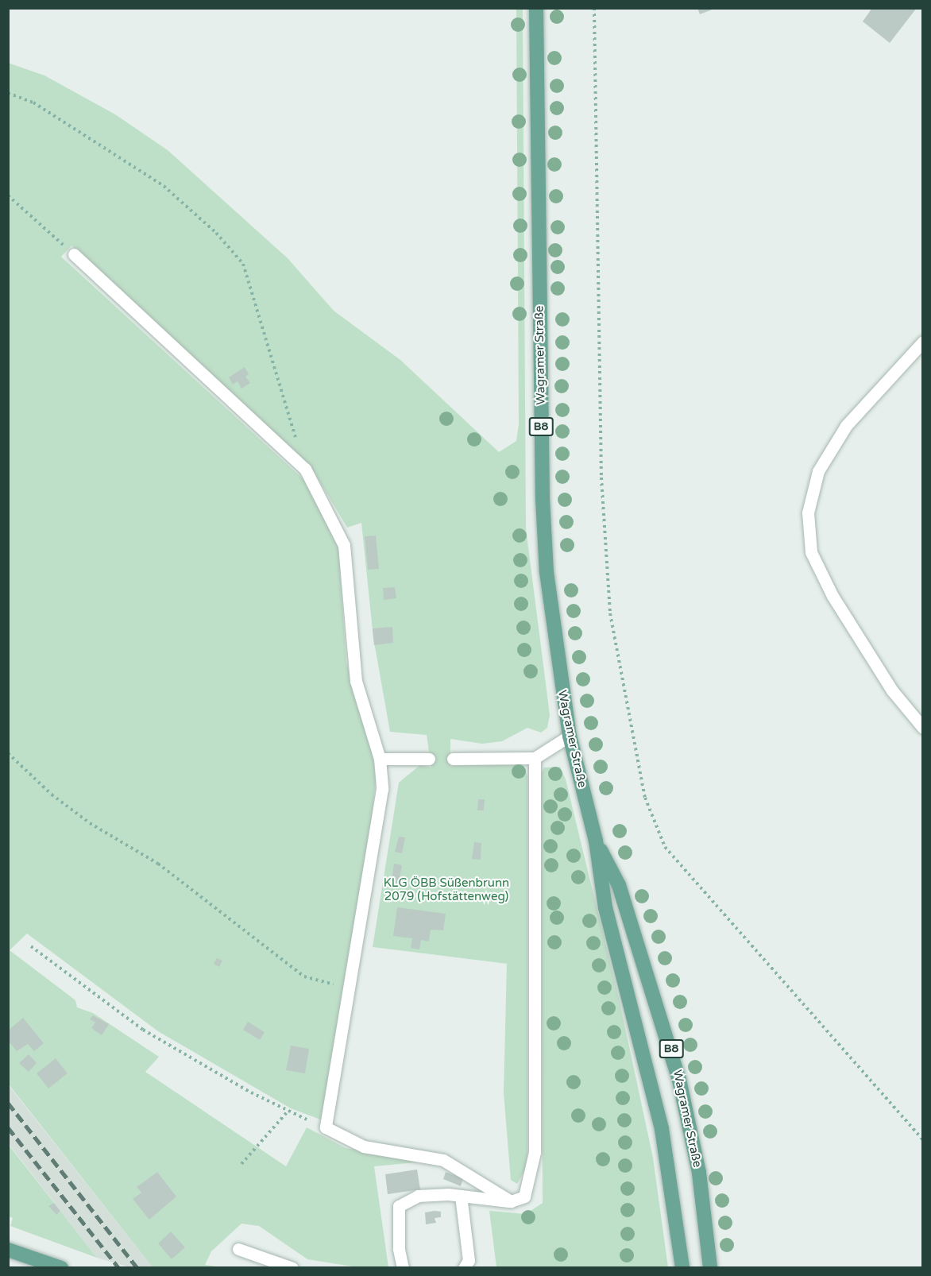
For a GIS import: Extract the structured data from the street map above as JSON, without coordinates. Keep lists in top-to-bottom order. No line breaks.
{"streets":{"main road":["Wagramer Straße","B8"]},"parks":["KLG ÖBB Süßenbrunn 2079 (Hofstättenweg)"]}
